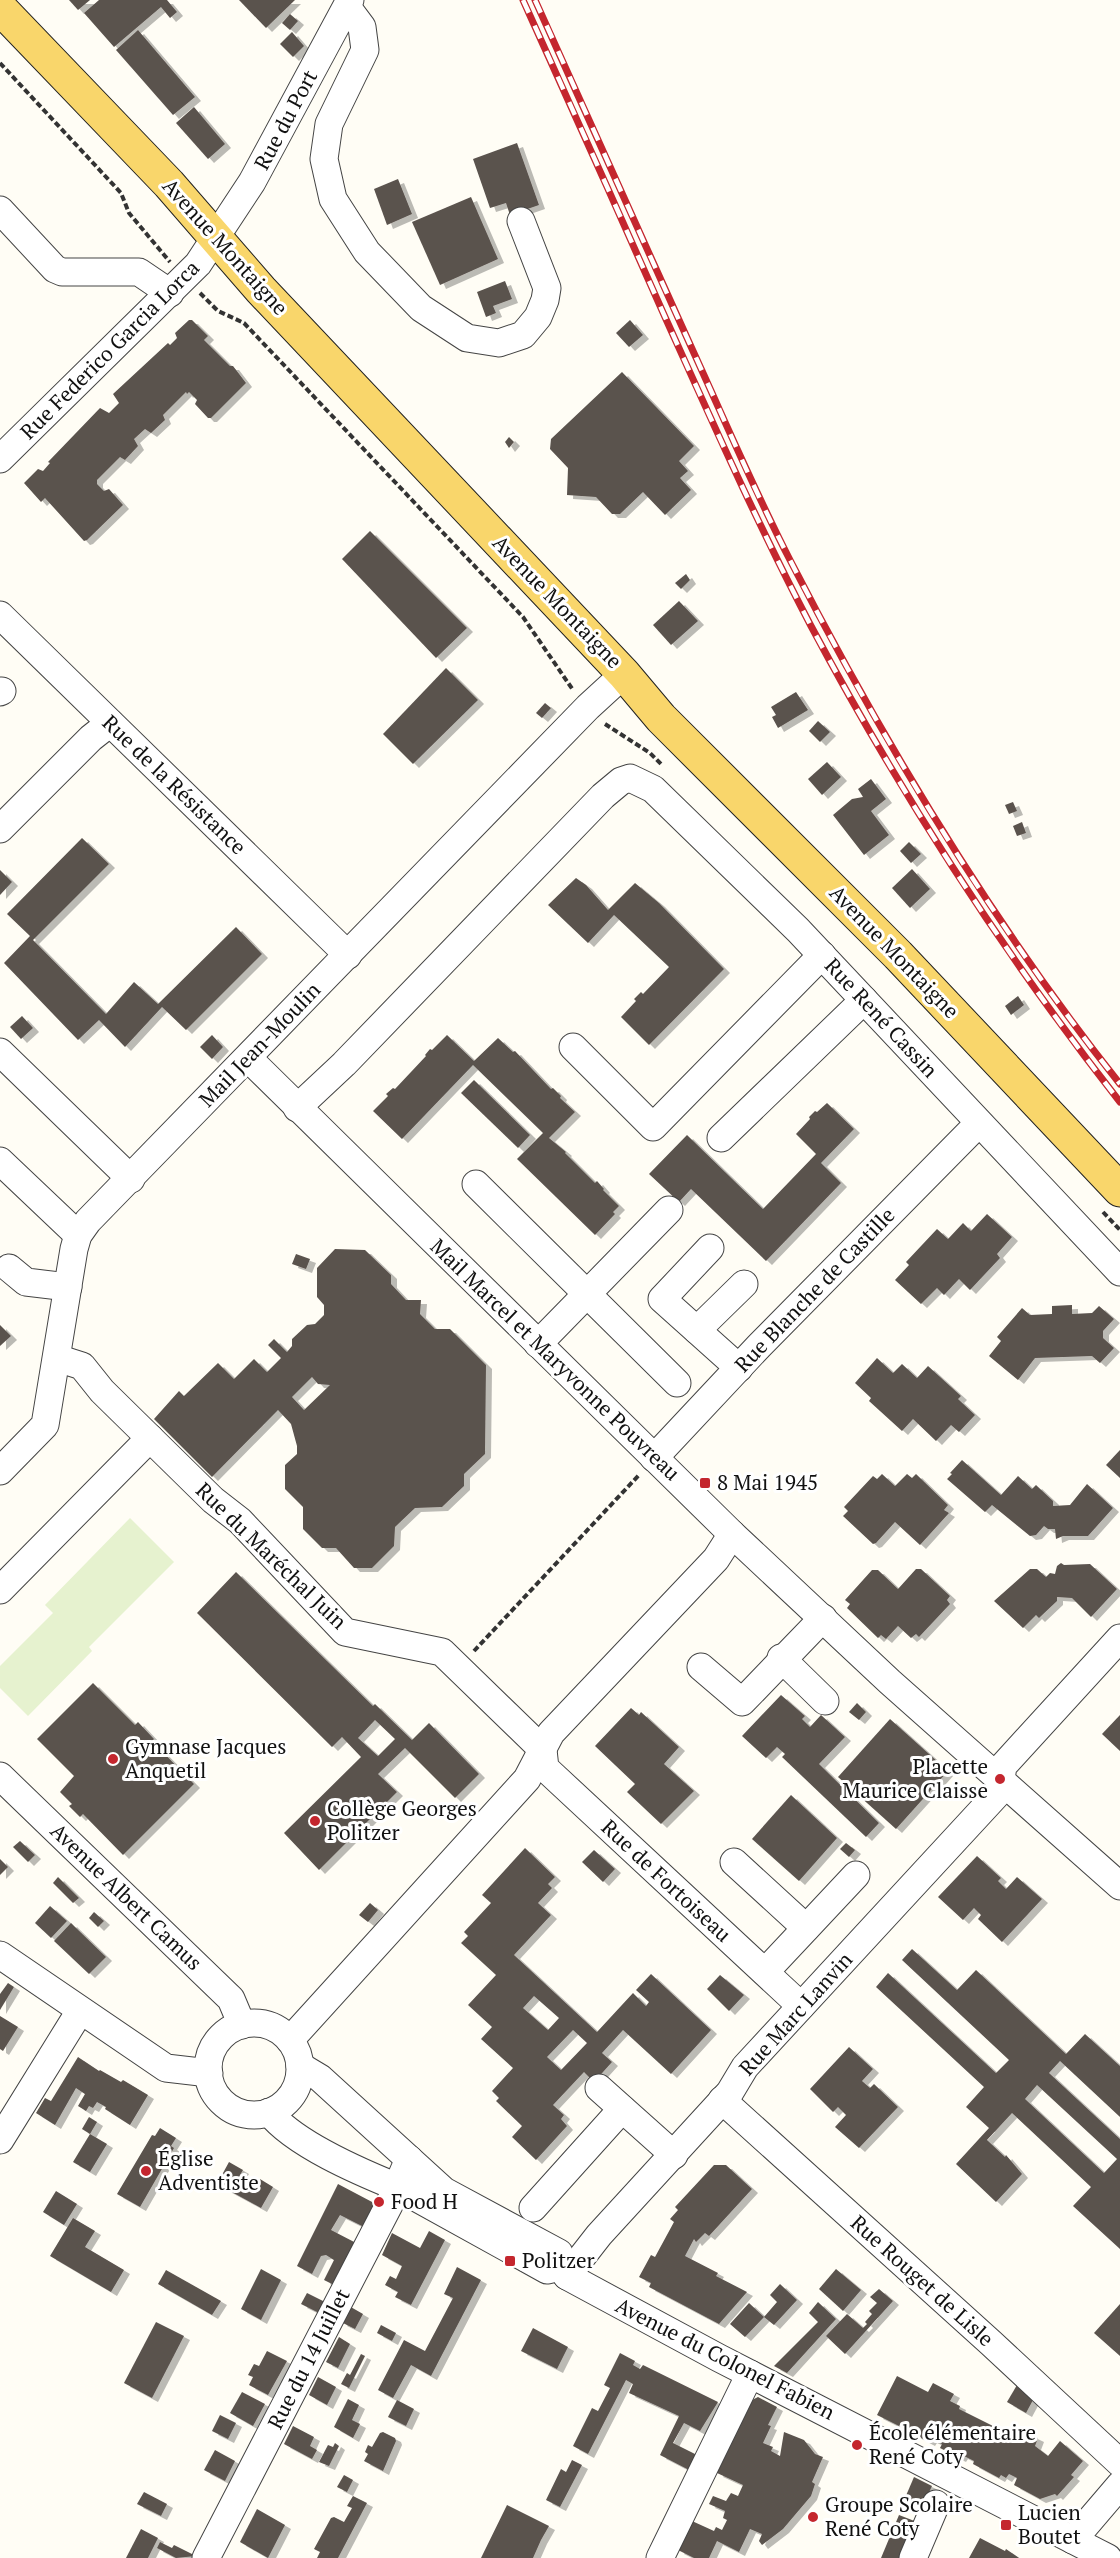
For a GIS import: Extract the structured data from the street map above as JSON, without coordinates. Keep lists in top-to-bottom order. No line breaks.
{"streets":{"main road":["Avenue Montaigne"],"street":["Rue du Port","Rue Federico Garcia Lorca","Rue de la Résistance","Rue René Cassin","Mail Jean-Moulin","Rue Blanche de Castille","Mail Marcel et Maryvonne Pouvreau","Rue du Maréchal Juin","Rue de Fortoiseau","Avenue Albert Camus","Rue Marc Lanvin","Rue Rouget de Lisle","Rue du 14 Juillet","Avenue du Colonel Fabien"]},"crossings":[["Rue du Port","Avenue Montaigne"],["Rue du Port","Rue Federico Garcia Lorca"],["Avenue Montaigne","Rue Federico Garcia Lorca"],["Avenue Montaigne","Mail Jean-Moulin"],["Rue de la Résistance","Mail Jean-Moulin"],["Rue René Cassin","Rue Blanche de Castille"],["Rue René Cassin","Mail Marcel et Maryvonne Pouvreau"],["Mail Jean-Moulin","Mail Marcel et Maryvonne Pouvreau"],["Rue Blanche de Castille","Mail Marcel et Maryvonne Pouvreau"],["Mail Marcel et Maryvonne Pouvreau","Rue Marc Lanvin"],["Rue du Maréchal Juin","Rue de Fortoiseau"],["Rue de Fortoiseau","Rue Marc Lanvin"],["Avenue Albert Camus","Avenue du Colonel Fabien"],["Rue Marc Lanvin","Rue Rouget de Lisle"],["Rue Marc Lanvin","Avenue du Colonel Fabien"],["Rue du 14 Juillet","Avenue du Colonel Fabien"]],"places":{"transit":["8 Mai 1945","Politzer","Lucien Boutet"],"other":["Gymnase Jacques Anquetil","Placette Maurice Claisse","Collège Georges Politzer","Église Adventiste","Food H","École élémentaire René Coty","Groupe Scolaire René Coty"]}}
